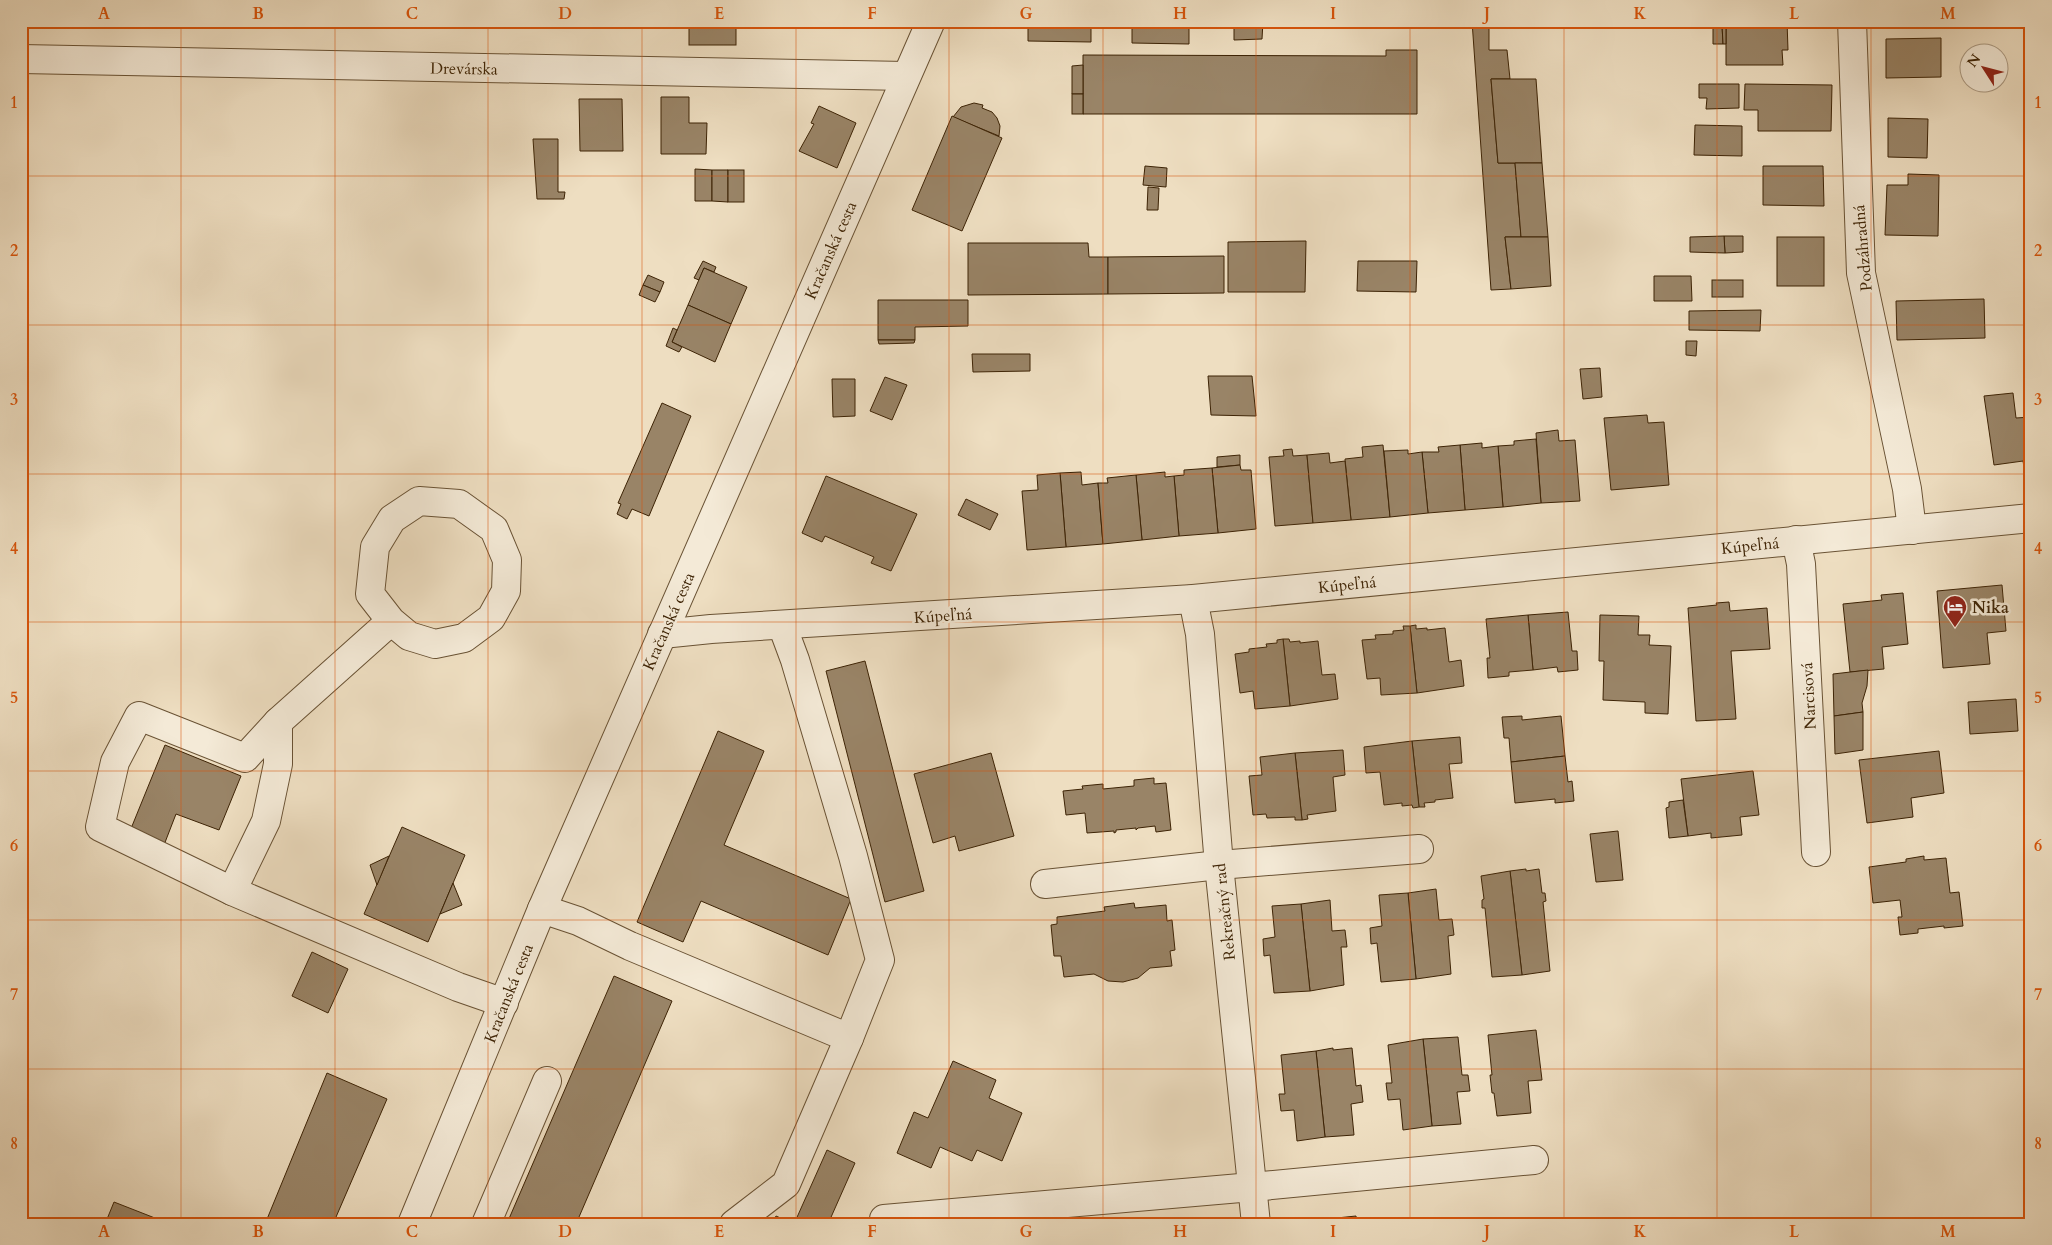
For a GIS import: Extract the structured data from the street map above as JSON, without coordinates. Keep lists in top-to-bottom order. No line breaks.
{"streets":{"street":["Drevárska","Podzáhradná","Kračanská cesta","Kúpeľná","Narcisová","Rekreačný rad"]},"crossings":[["Drevárska","Kračanská cesta"],["Podzáhradná","Kúpeľná"],["Kračanská cesta","Kúpeľná"],["Kúpeľná","Narcisová"],["Kúpeľná","Rekreačný rad"]],"places":{"hotel":["Nika"]},"north":"top left","grid":{"columns":["A","B","C","D","E","F","G","H","I","J","K","L","M"],"rows":["1","2","3","4","5","6","7","8"]}}
